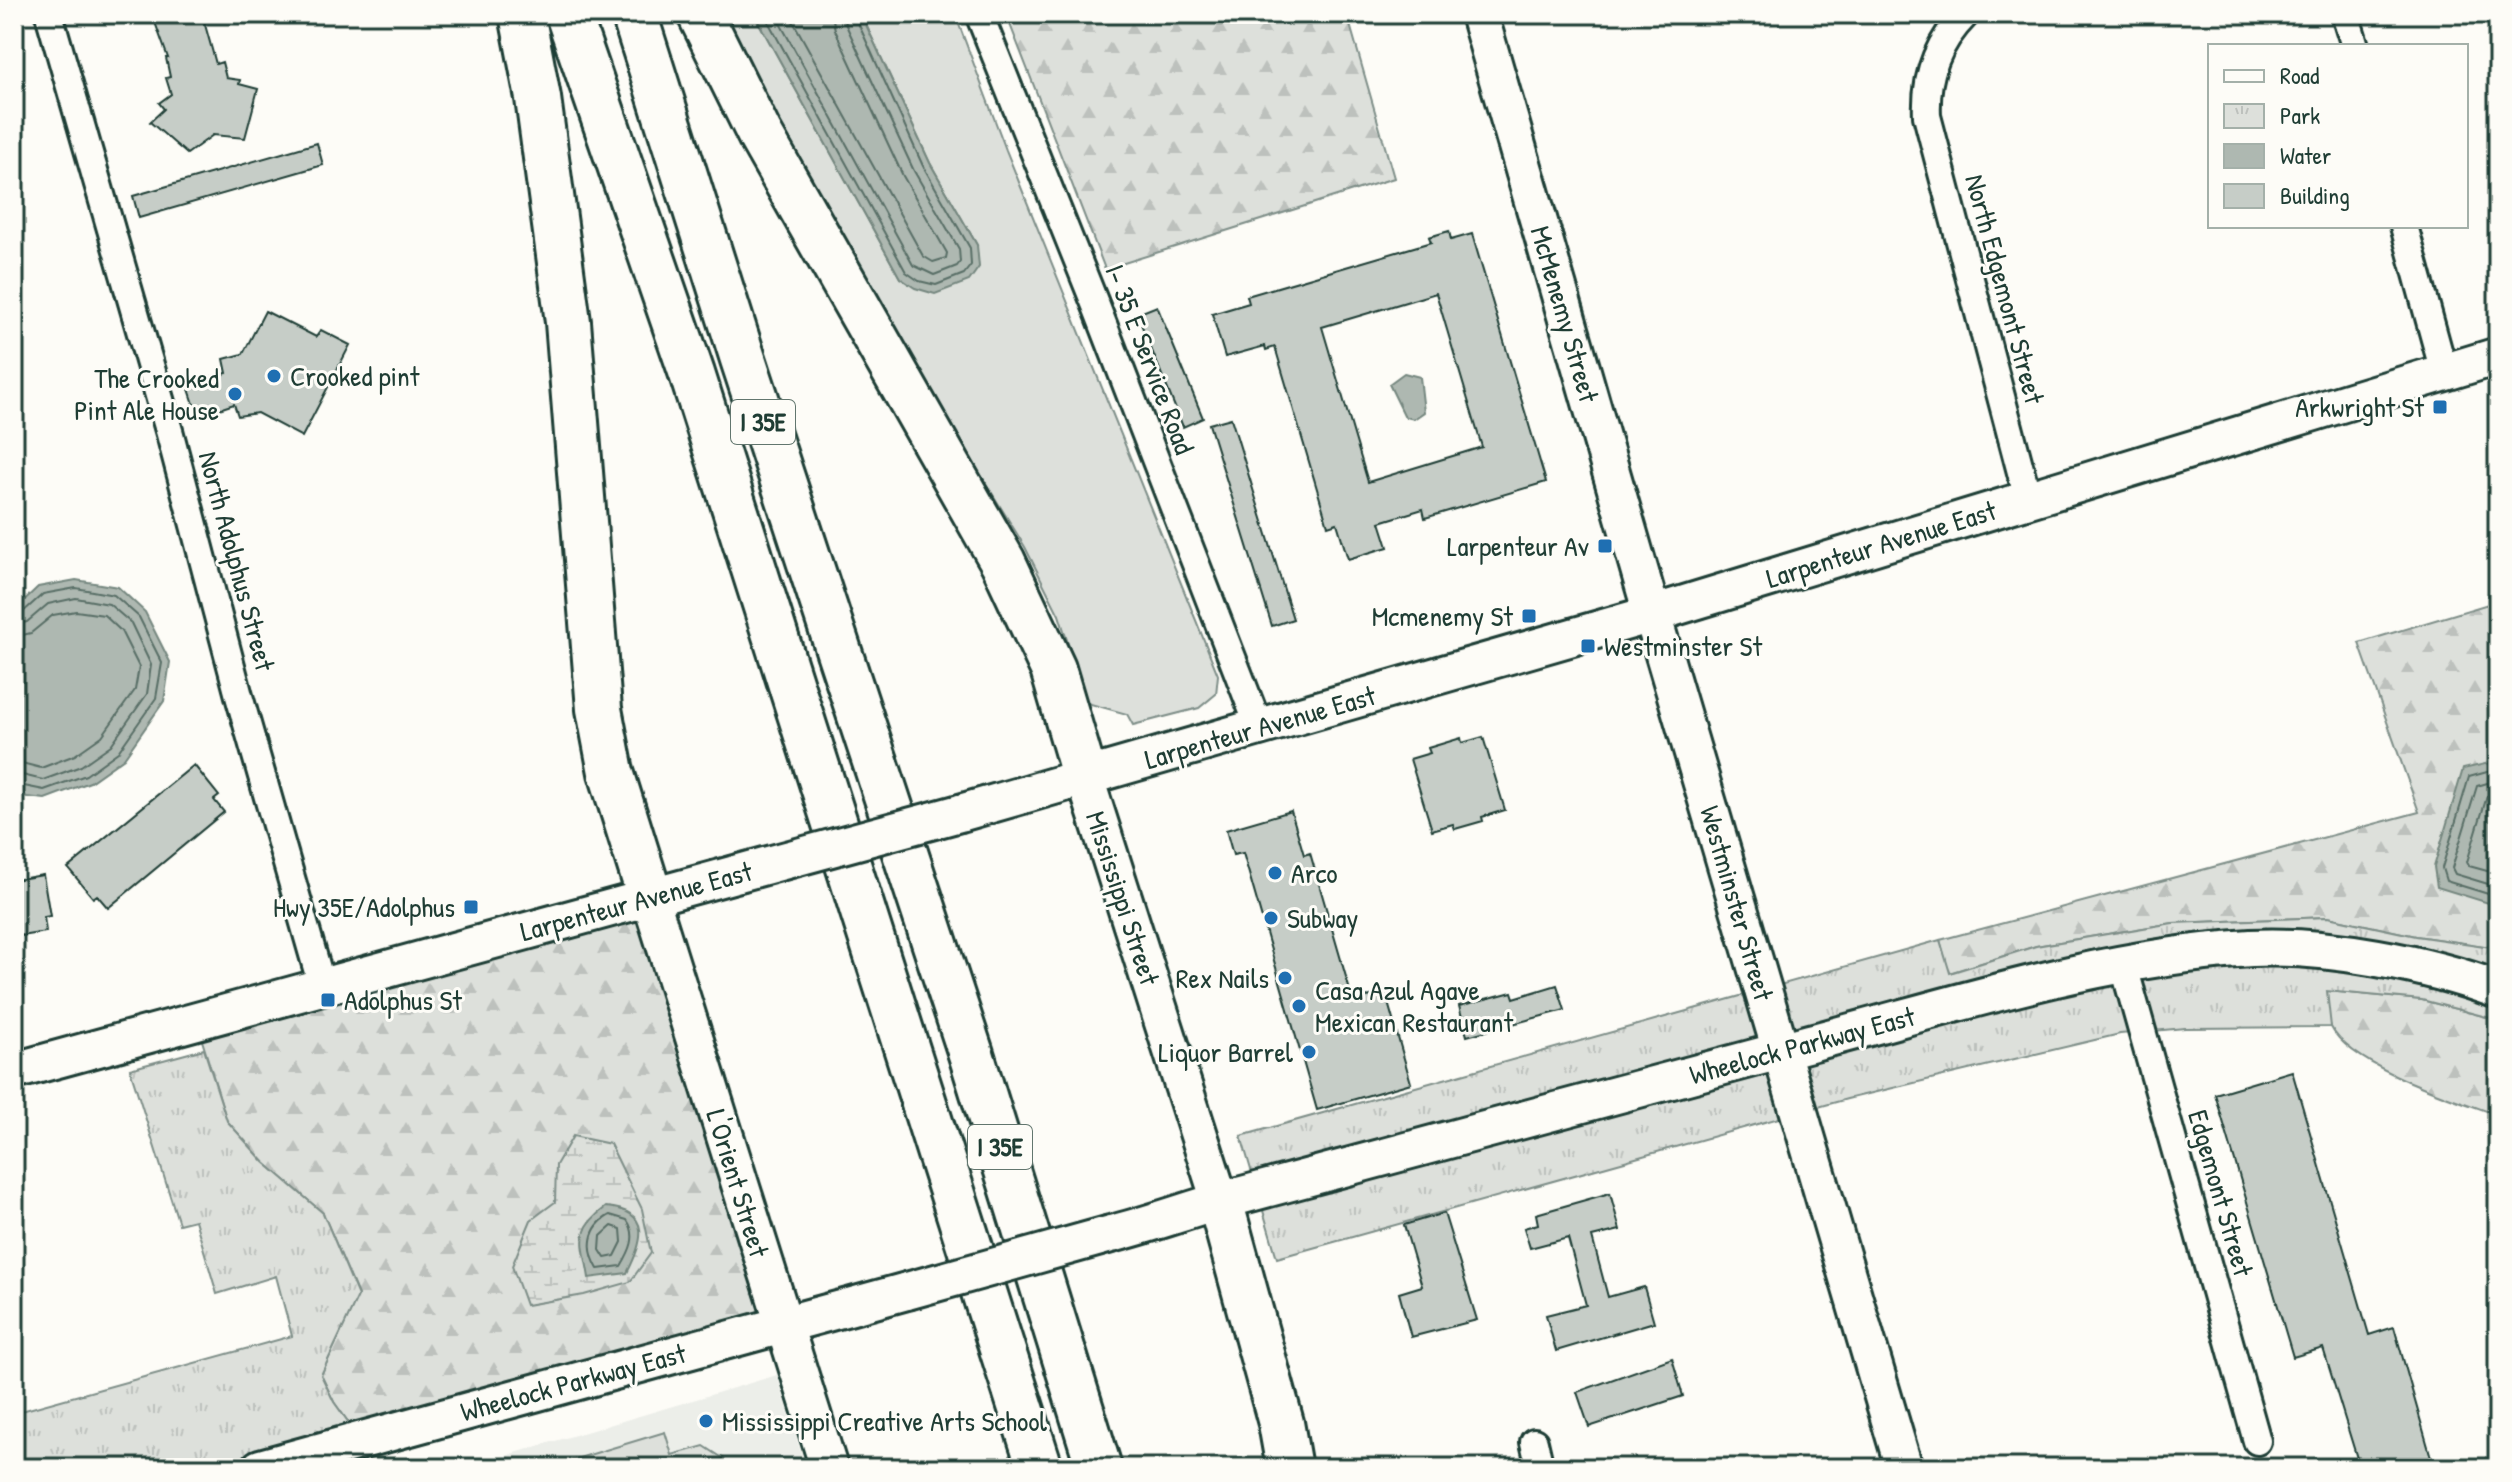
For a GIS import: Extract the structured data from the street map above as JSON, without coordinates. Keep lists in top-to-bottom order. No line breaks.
{"streets":{"highway":["I 35E"],"street":["North Edgemont Street","McMenemy Street","I- 35 E Service Road","Larpenteur Avenue East","North Adolphus Street","Mississippi Street","Westminster Street","Wheelock Parkway East","L'Orient Street","Edgemont Street"]},"crossings":[["North Edgemont Street","Larpenteur Avenue East"],["McMenemy Street","Larpenteur Avenue East"],["McMenemy Street","Westminster Street"],["I- 35 E Service Road","Larpenteur Avenue East"],["Larpenteur Avenue East","North Adolphus Street"],["Larpenteur Avenue East","Mississippi Street"],["Larpenteur Avenue East","Westminster Street"],["Larpenteur Avenue East","L'Orient Street"],["Mississippi Street","Wheelock Parkway East"],["Westminster Street","Wheelock Parkway East"],["Wheelock Parkway East","L'Orient Street"],["Wheelock Parkway East","Edgemont Street"]],"places":{"other":["Crooked pint","The Crooked Pint Ale House","Arco","Subway","Rex Nails","Casa Azul Agave Mexican Restaurant","Liquor Barrel","Mississippi Creative Arts School"],"transit":["Arkwright St","Larpenteur Av","Mcmenemy St","Westminster St","Hwy 35E/Adolphus","Adolphus St"]},"legend":["Road","Park","Water","Building"]}
